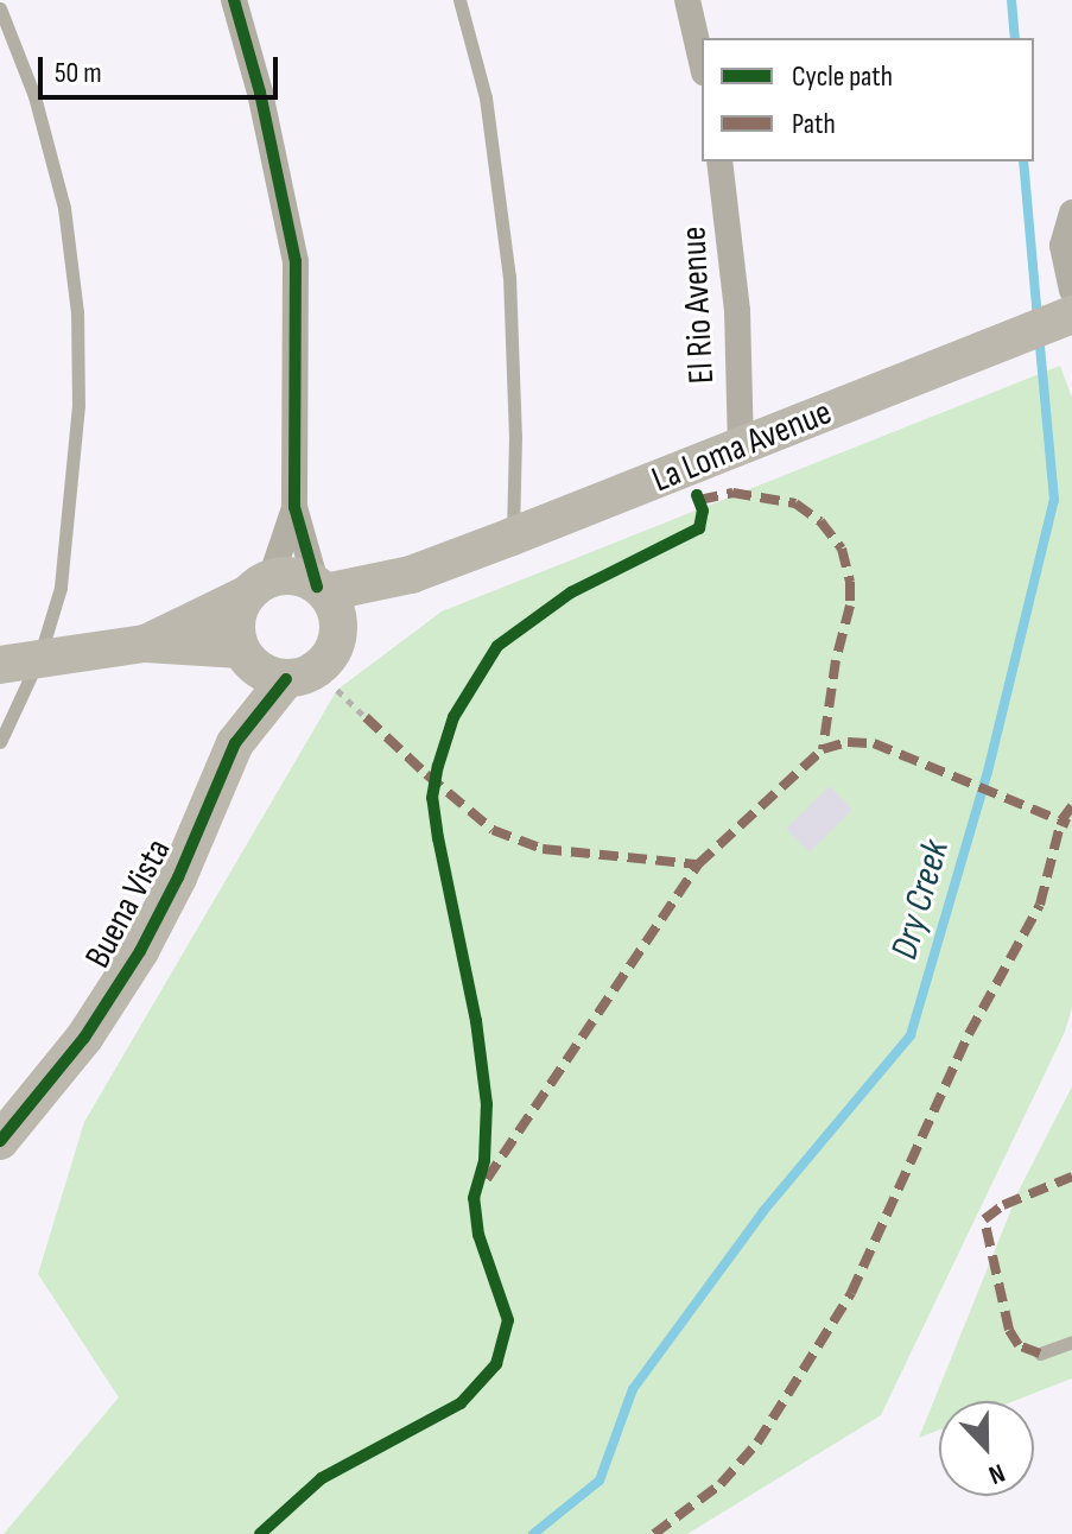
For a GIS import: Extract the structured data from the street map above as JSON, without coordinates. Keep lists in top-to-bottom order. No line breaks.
{"streets":{"main road":["La Loma Avenue","Buena Vista"],"street":["El Rio Avenue"]},"crossings":[["El Rio Avenue","La Loma Avenue"],["La Loma Avenue","Buena Vista"]],"water":["Dry Creek"],"legend":["Cycle path","Path"],"scale_bar":"50 m","north":"bottom"}
